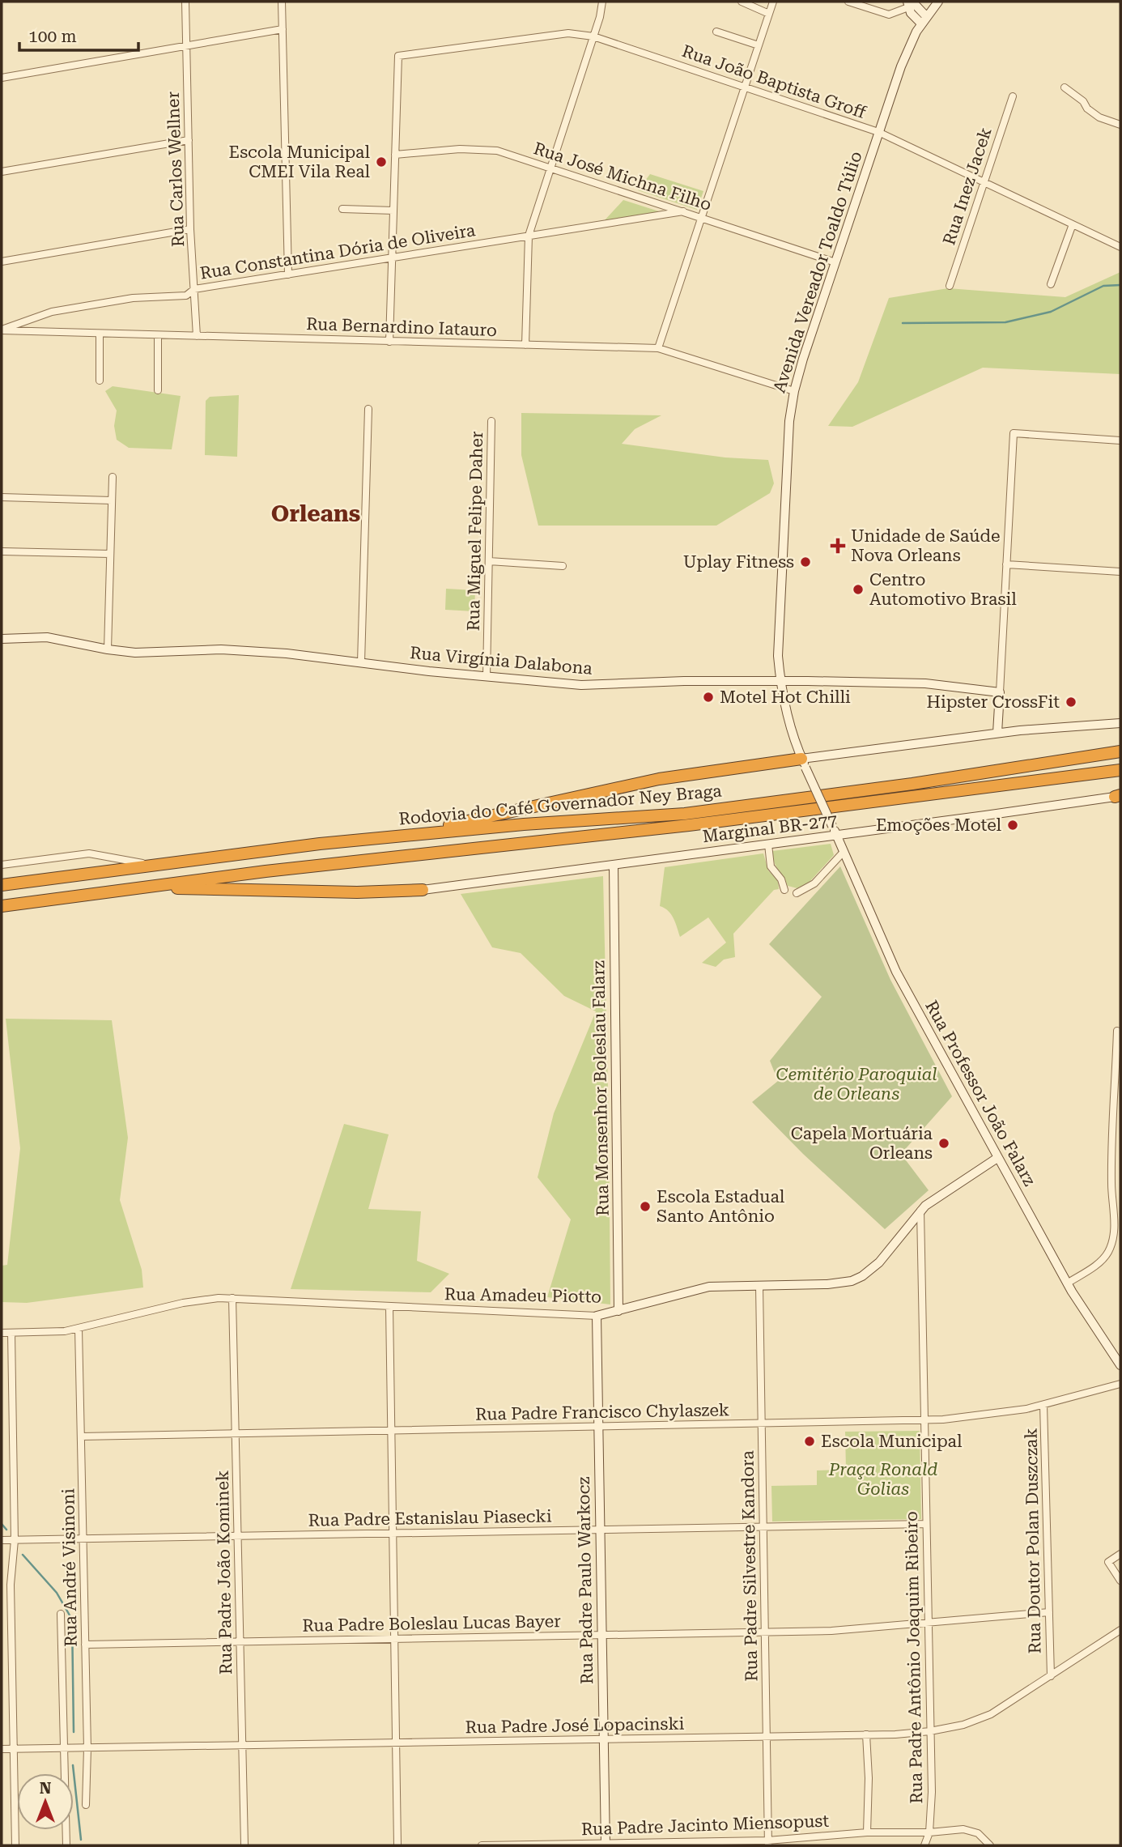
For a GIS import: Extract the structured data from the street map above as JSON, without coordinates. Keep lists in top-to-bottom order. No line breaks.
{"streets":{"highway":["Rodovia do Café Governador Ney Braga"],"street":["Rua João Baptista Groff","Rua Carlos Wellner","Rua José Michna Filho","Rua Inez Jacek","Rua Constantina Dória de Oliveira","Avenida Vereador Toaldo Túlio","Rua Bernardino Iatauro","Rua Miguel Felipe Daher","Rua Virgínia Dalabona","Marginal BR-277","Rua Monsenhor Boleslau Falarz","Rua Professor João Falarz","Rua Amadeu Piotto","Rua Padre Francisco Chylaszek","Rua Padre Estanislau Piasecki","Rua Doutor Polan Duszczak","Rua Padre Silvestre Kandora","Rua André Visinoni","Rua Padre João Kominek","Rua Padre Paulo Warkocz","Rua Padre Boleslau Lucas Bayer","Rua Padre Antônio Joaquim Ribeiro","Rua Padre José Lopacinski","Rua Padre Jacinto Miensopust"]},"crossings":[["Rua João Baptista Groff","Rua José Michna Filho"],["Rua João Baptista Groff","Rua Inez Jacek"],["Rua João Baptista Groff","Avenida Vereador Toaldo Túlio"],["Rua Carlos Wellner","Rua Constantina Dória de Oliveira"],["Rua Carlos Wellner","Rua Bernardino Iatauro"],["Rua José Michna Filho","Rua Constantina Dória de Oliveira"],["Rua José Michna Filho","Avenida Vereador Toaldo Túlio"],["Rua Constantina Dória de Oliveira","Rua Bernardino Iatauro"],["Avenida Vereador Toaldo Túlio","Rua Bernardino Iatauro"],["Avenida Vereador Toaldo Túlio","Rua Virgínia Dalabona"],["Avenida Vereador Toaldo Túlio","Rua Professor João Falarz"],["Rua Miguel Felipe Daher","Rua Virgínia Dalabona"],["Marginal BR-277","Rua Monsenhor Boleslau Falarz"],["Marginal BR-277","Rua Professor João Falarz"],["Rua Monsenhor Boleslau Falarz","Rua Amadeu Piotto"],["Rua Professor João Falarz","Rua Amadeu Piotto"],["Rua Amadeu Piotto","Rua Padre Silvestre Kandora"],["Rua Amadeu Piotto","Rua André Visinoni"],["Rua Amadeu Piotto","Rua Padre João Kominek"],["Rua Amadeu Piotto","Rua Padre Paulo Warkocz"],["Rua Amadeu Piotto","Rua Padre Antônio Joaquim Ribeiro"],["Rua Padre Francisco Chylaszek","Rua Doutor Polan Duszczak"],["Rua Padre Francisco Chylaszek","Rua Padre Silvestre Kandora"],["Rua Padre Francisco Chylaszek","Rua André Visinoni"],["Rua Padre Francisco Chylaszek","Rua Padre João Kominek"],["Rua Padre Francisco Chylaszek","Rua Padre Paulo Warkocz"],["Rua Padre Francisco Chylaszek","Rua Padre Antônio Joaquim Ribeiro"],["Rua Padre Estanislau Piasecki","Rua Padre Silvestre Kandora"],["Rua Padre Estanislau Piasecki","Rua André Visinoni"],["Rua Padre Estanislau Piasecki","Rua Padre João Kominek"],["Rua Padre Estanislau Piasecki","Rua Padre Paulo Warkocz"],["Rua Padre Estanislau Piasecki","Rua Padre Antônio Joaquim Ribeiro"],["Rua Doutor Polan Duszczak","Rua Padre Boleslau Lucas Bayer"],["Rua Doutor Polan Duszczak","Rua Padre José Lopacinski"],["Rua Padre Silvestre Kandora","Rua Padre Boleslau Lucas Bayer"],["Rua Padre Silvestre Kandora","Rua Padre José Lopacinski"],["Rua Padre Silvestre Kandora","Rua Padre Jacinto Miensopust"],["Rua André Visinoni","Rua Padre Boleslau Lucas Bayer"],["Rua André Visinoni","Rua Padre José Lopacinski"],["Rua Padre João Kominek","Rua Padre Boleslau Lucas Bayer"],["Rua Padre João Kominek","Rua Padre José Lopacinski"],["Rua Padre Paulo Warkocz","Rua Padre Boleslau Lucas Bayer"],["Rua Padre Paulo Warkocz","Rua Padre José Lopacinski"],["Rua Padre Paulo Warkocz","Rua Padre Jacinto Miensopust"],["Rua Padre Boleslau Lucas Bayer","Rua Padre Antônio Joaquim Ribeiro"],["Rua Padre Antônio Joaquim Ribeiro","Rua Padre José Lopacinski"],["Rua Padre Antônio Joaquim Ribeiro","Rua Padre Jacinto Miensopust"]],"districts":["Orleans"],"parks":["Cemitério Paroquial de Orleans","Praça Ronald Golias"],"places":{"other":["Escola Municipal CMEI Vila Real","Uplay Fitness","Centro Automotivo Brasil","Motel Hot Chilli","Hipster CrossFit","Emoções Motel","Capela Mortuária Orleans","Escola Estadual Santo Antônio","Escola Municipal"],"health":["Unidade de Saúde Nova Orleans"]},"scale_bar":"100 m","north":"top"}
